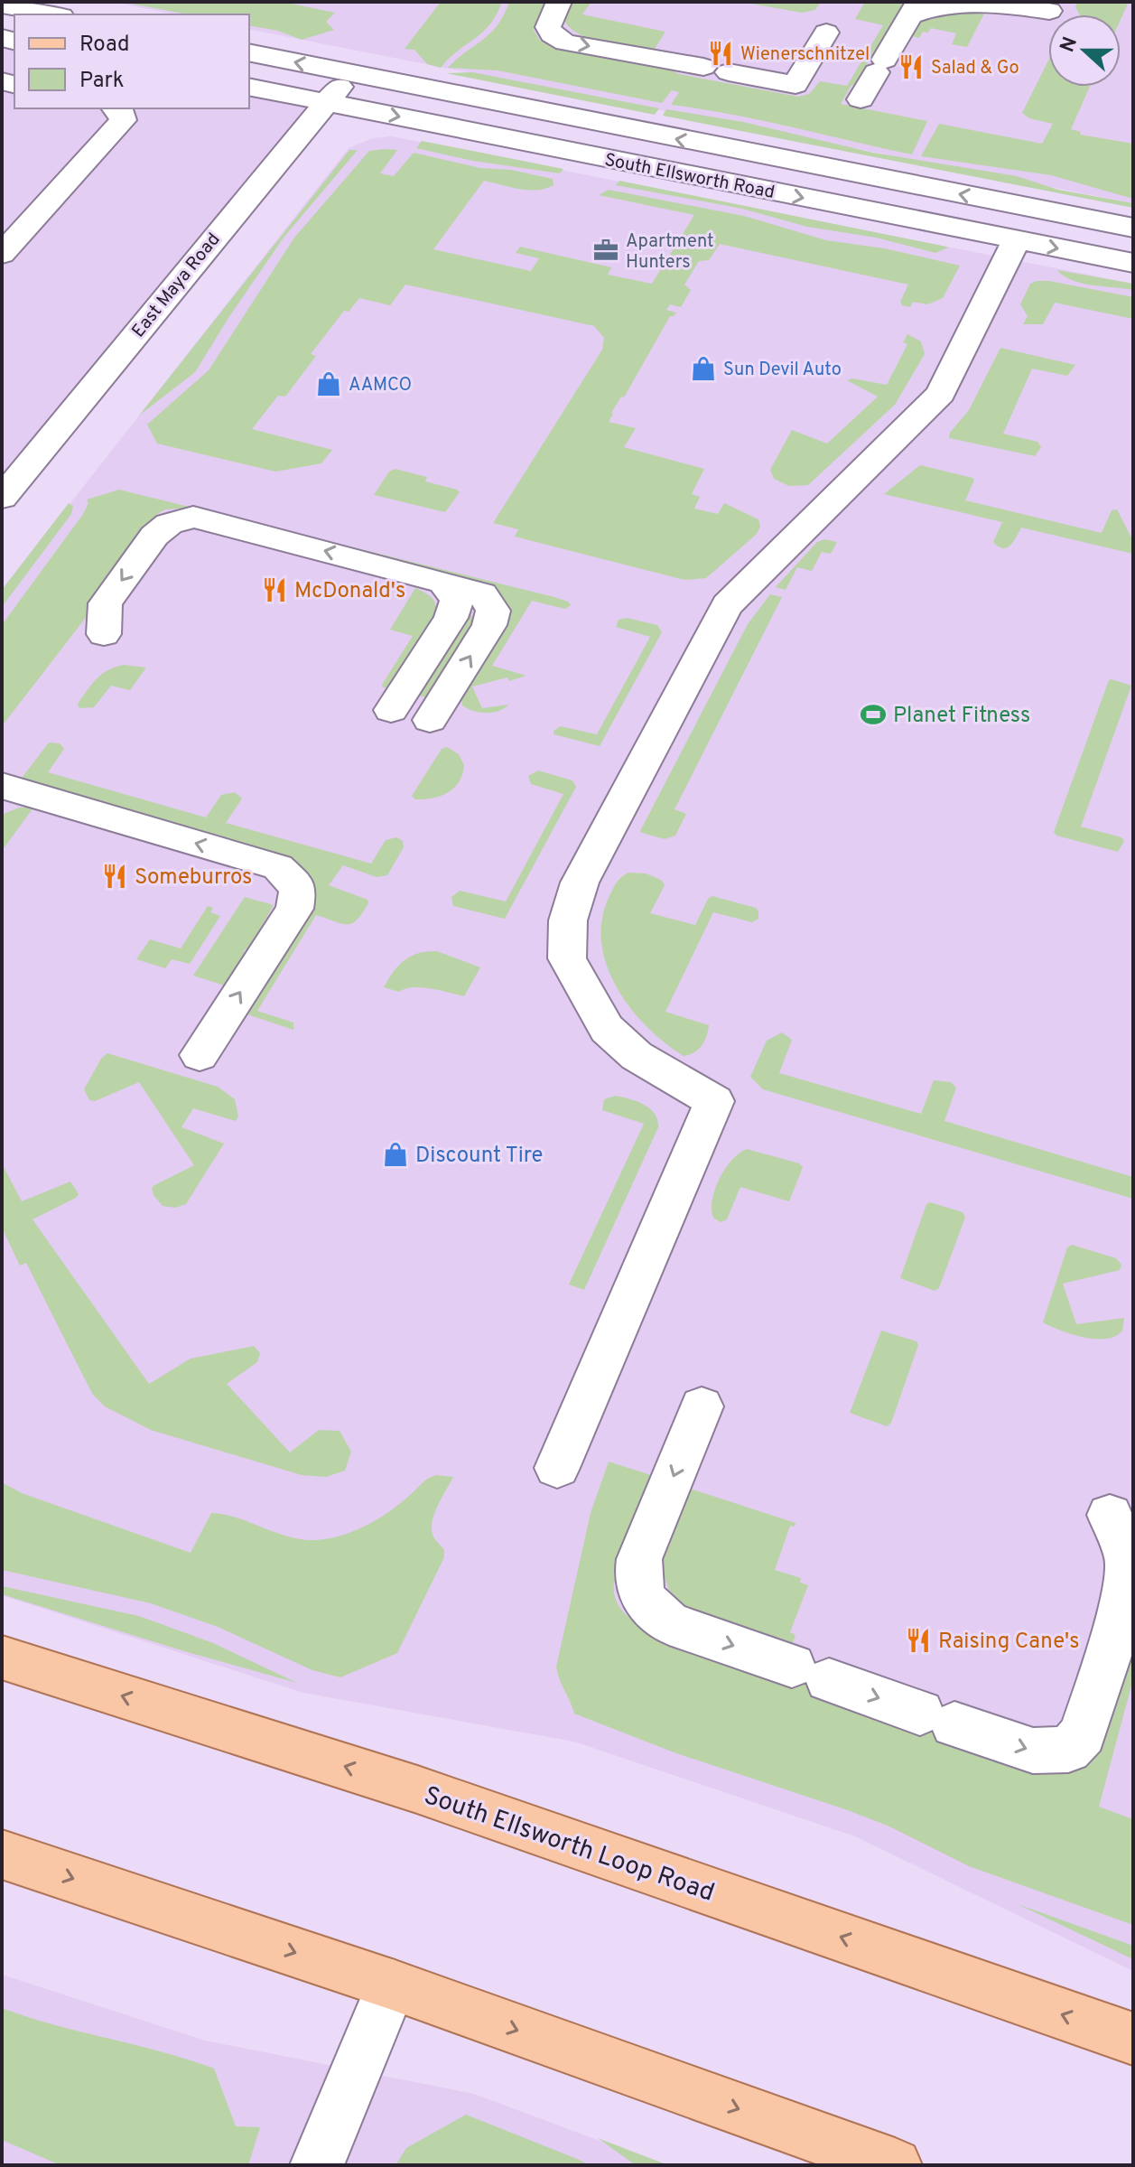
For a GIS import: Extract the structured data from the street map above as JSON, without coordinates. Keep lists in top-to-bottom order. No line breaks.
{"streets":{"main road":["South Ellsworth Loop Road"],"street":["South Ellsworth Road","East Maya Road"]},"crossings":[["South Ellsworth Road","East Maya Road"]],"places":{"restaurant":["Wienerschnitzel","Salad & Go","McDonald's","Someburros","Raising Cane's"],"office":["Apartment Hunters"],"shop":["Sun Devil Auto","AAMCO","Discount Tire"],"sports":["Planet Fitness"]},"legend":["Road","Park"],"north":"left"}
